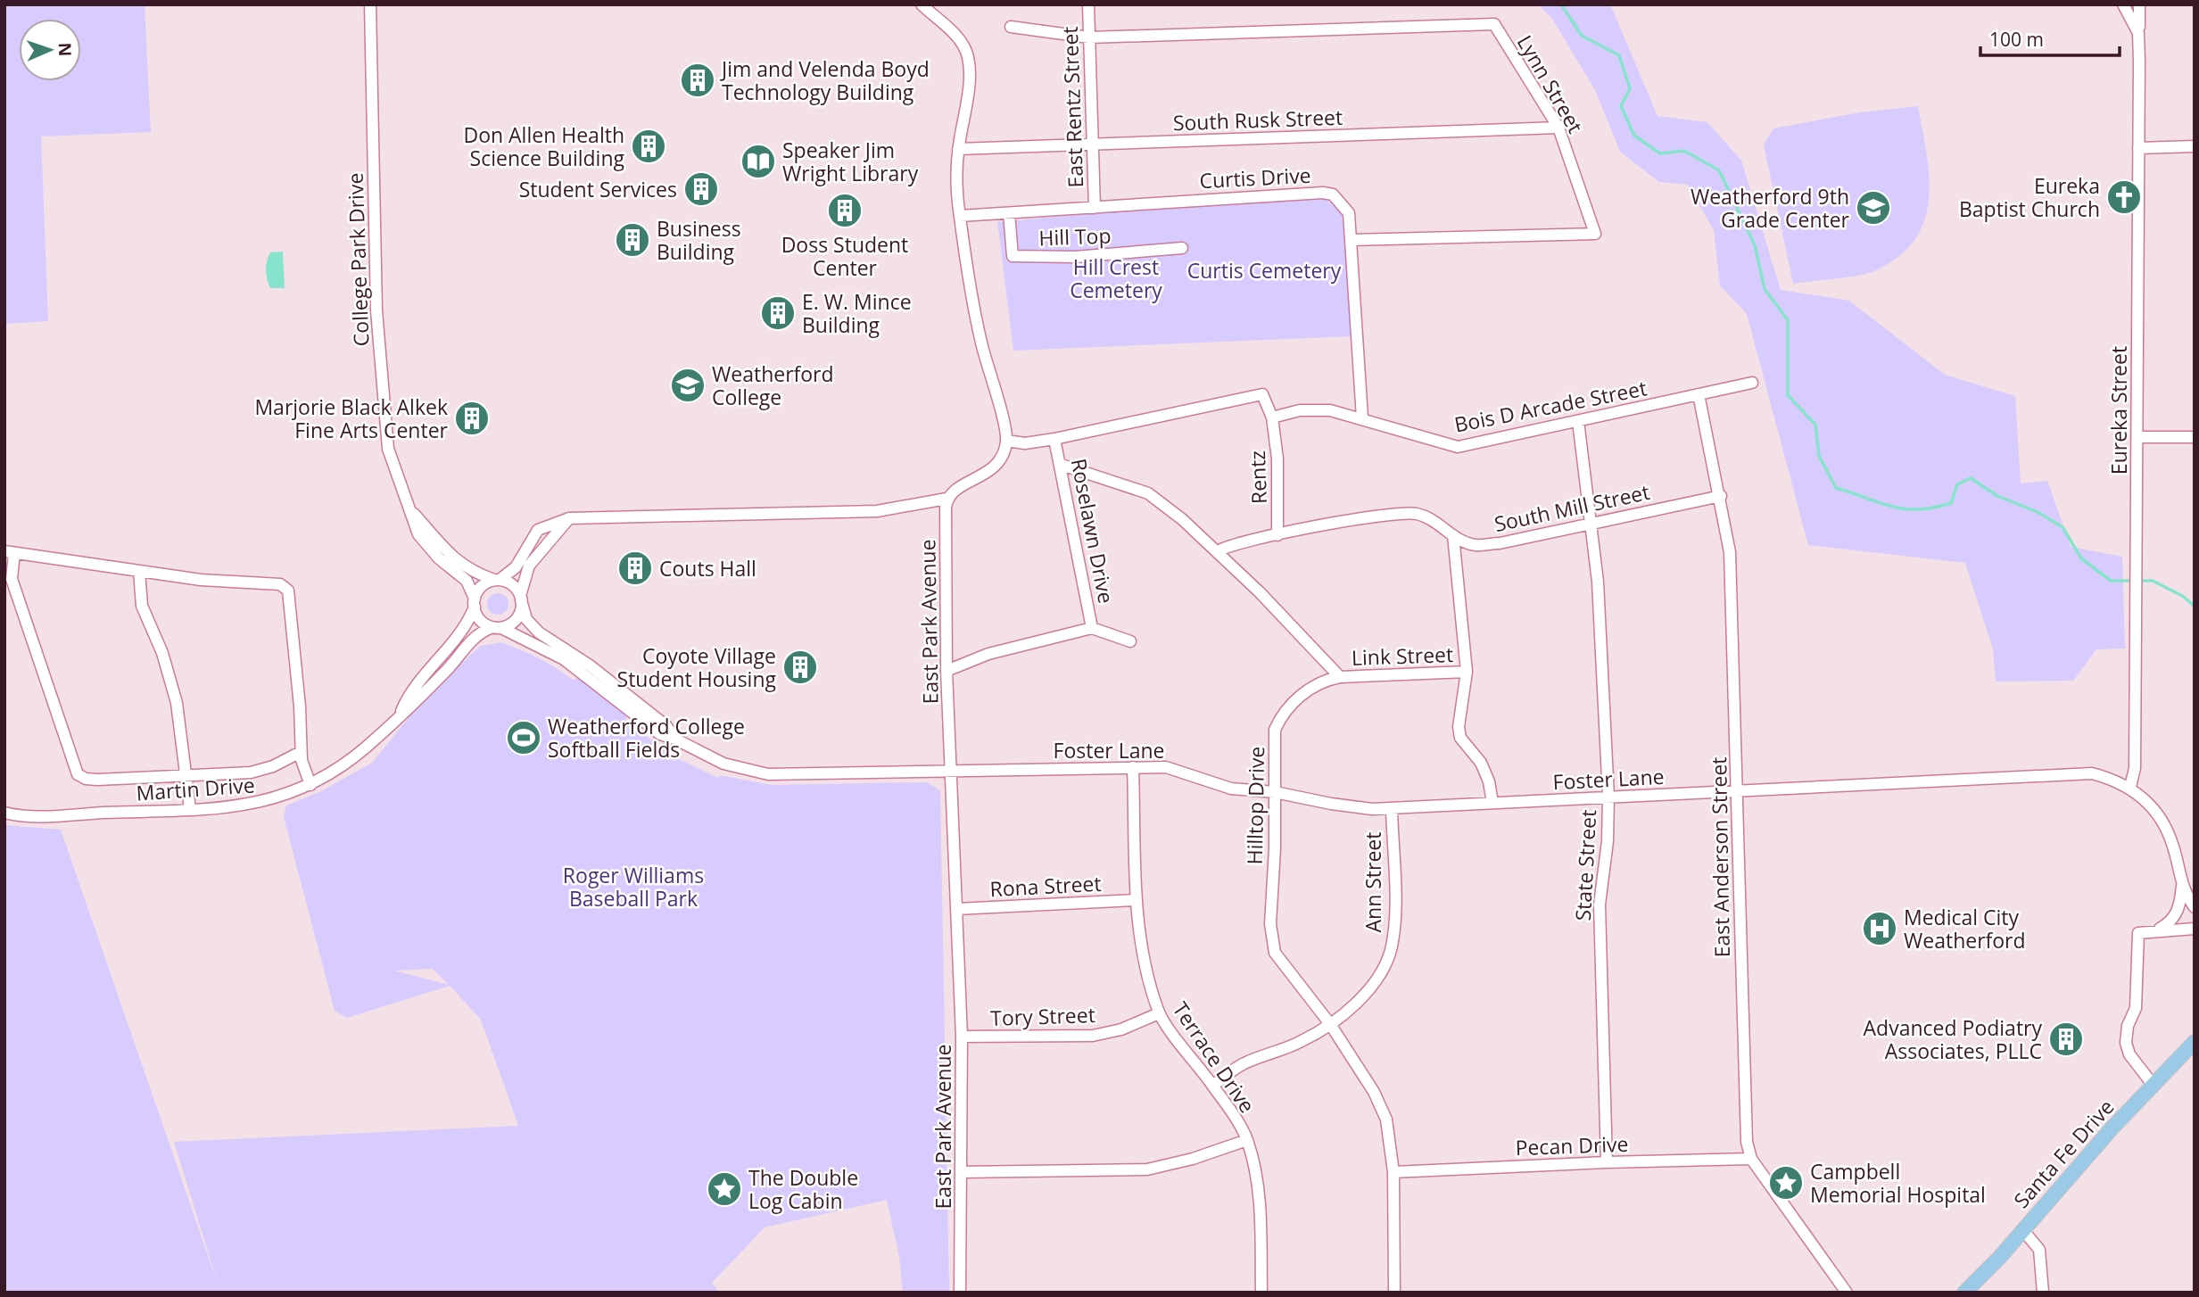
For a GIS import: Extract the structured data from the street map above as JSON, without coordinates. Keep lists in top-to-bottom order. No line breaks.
{"streets":{"main road":["Santa Fe Drive"],"street":["Lynn Street","East Rentz Street","South Rusk Street","Curtis Drive","Hill Top","College Park Drive","Bois D Arcade Street","Eureka Street","Rentz","South Mill Street","Roselawn Drive","East Park Avenue","Link Street","Foster Lane","Martin Drive","Hilltop Drive","East Anderson Street","State Street","Ann Street","Rona Street","Tory Street","Terrace Drive","Pecan Drive"]},"crossings":[["Lynn Street","East Rentz Street"],["Lynn Street","South Rusk Street"],["Lynn Street","Curtis Drive"],["East Rentz Street","South Rusk Street"],["East Rentz Street","Curtis Drive"],["Curtis Drive","Hill Top"],["Curtis Drive","Bois D Arcade Street"],["College Park Drive","Martin Drive"],["Bois D Arcade Street","Rentz"],["Bois D Arcade Street","East Anderson Street"],["Bois D Arcade Street","State Street"],["Eureka Street","Foster Lane"],["Rentz","South Mill Street"],["South Mill Street","East Anderson Street"],["South Mill Street","State Street"],["Roselawn Drive","East Park Avenue"],["East Park Avenue","Foster Lane"],["East Park Avenue","Rona Street"],["East Park Avenue","Tory Street"],["Link Street","Hilltop Drive"],["Foster Lane","Hilltop Drive"],["Foster Lane","East Anderson Street"],["Foster Lane","State Street"],["Foster Lane","Ann Street"],["Foster Lane","Terrace Drive"],["Hilltop Drive","Ann Street"],["Hilltop Drive","Pecan Drive"],["East Anderson Street","Pecan Drive"],["State Street","Pecan Drive"],["Ann Street","Terrace Drive"],["Rona Street","Terrace Drive"],["Tory Street","Terrace Drive"]],"parks":["Hill Crest Cemetery","Curtis Cemetery","Roger Williams Baseball Park"],"places":{"building":["Jim and Velenda Boyd Technology Building","Don Allen Health Science Building","Student Services","Doss Student Center","Business Building","E. W. Mince Building","Marjorie Black Alkek Fine Arts Center","Couts Hall","Coyote Village Student Housing","Advanced Podiatry Associates, PLLC"],"library":["Speaker Jim Wright Library"],"church":["Eureka Baptist Church"],"school or university":["Weatherford 9th Grade Center","Weatherford College"],"sports":["Weatherford College Softball Fields"],"hospital":["Medical City Weatherford"],"place":["Campbell Memorial Hospital","The Double Log Cabin"]},"scale_bar":"100 m","north":"right"}
